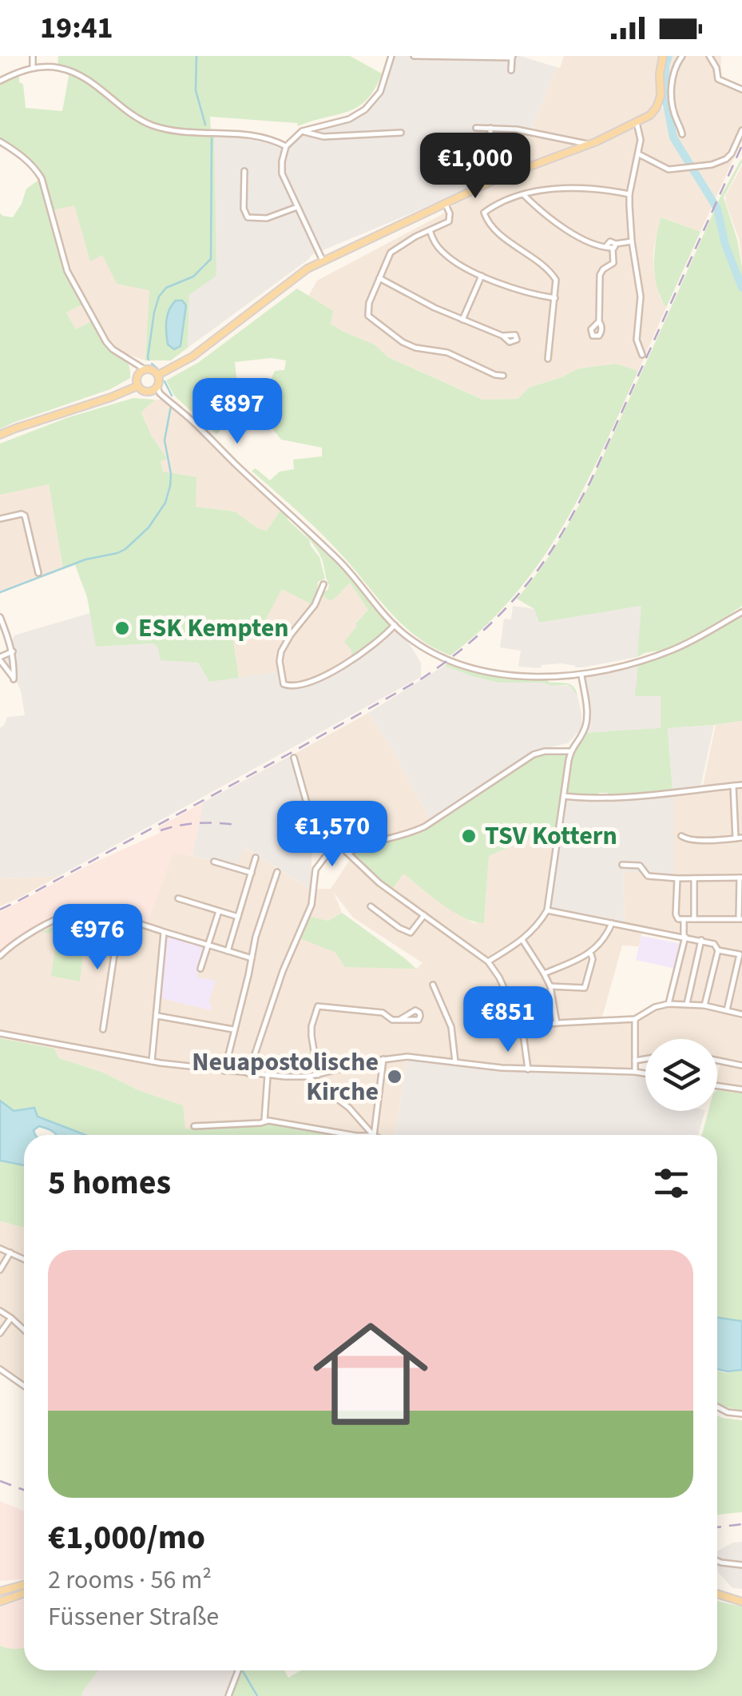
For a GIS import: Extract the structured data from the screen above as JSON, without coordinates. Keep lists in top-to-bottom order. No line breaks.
{"places":["ESK Kempten","TSV Kottern","Neuapostolische Kirche"],"page":{"status":"19:41","price":["€1,000","€897","€1,570","€976","€851"],"heading":"5 homes","list":[{"name":"€1,000/mo","note":"2 rooms · 56 m² · Füssener Straße"}]}}
